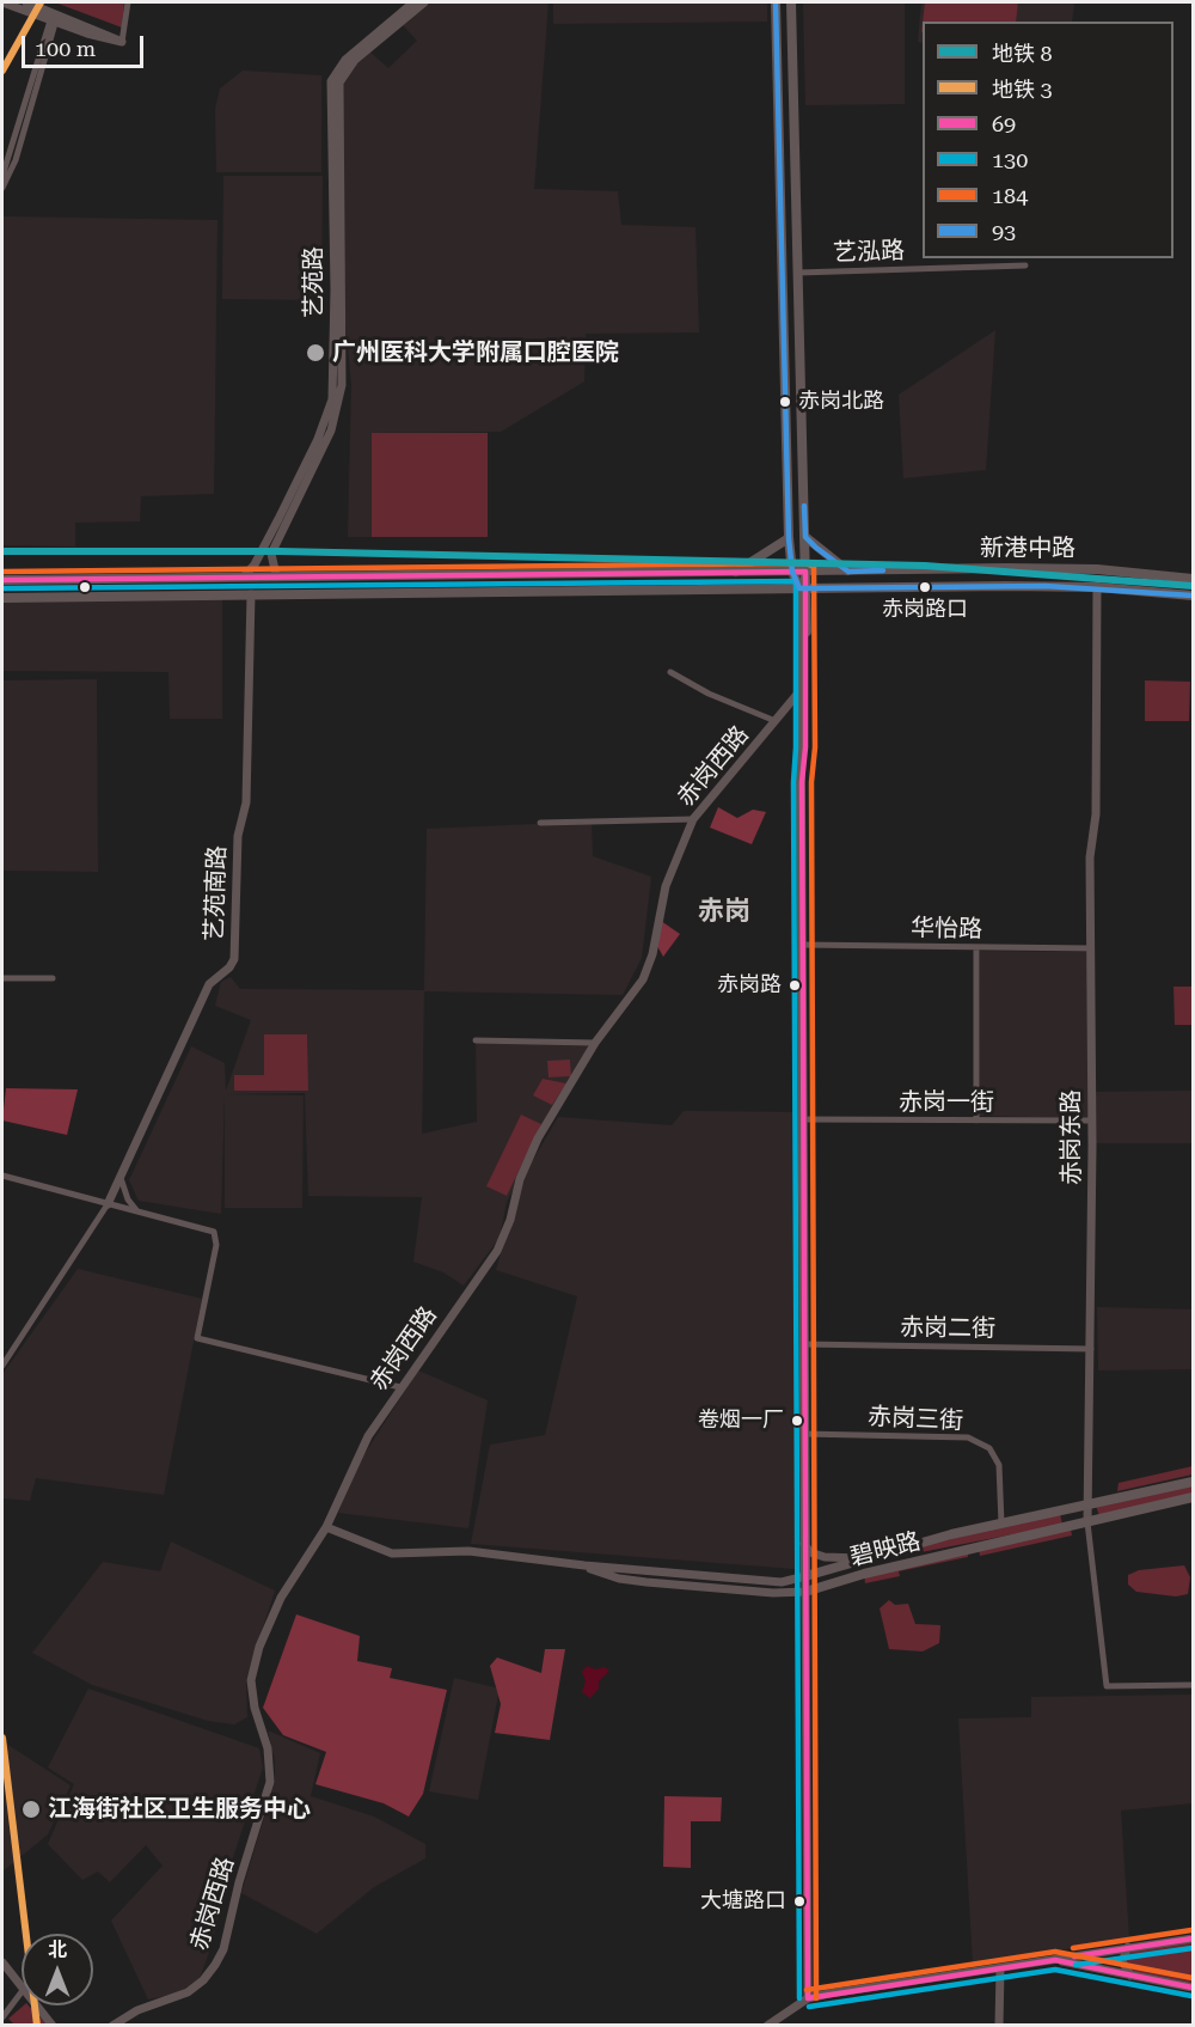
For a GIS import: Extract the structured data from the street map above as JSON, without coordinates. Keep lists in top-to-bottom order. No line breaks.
{"streets":{"main road":["新港中路","碧映路"],"street":["艺泓路","艺苑路","赤岗西路","艺苑南路","华怡路","赤岗一街","赤岗东路","赤岗二街","赤岗三街"]},"crossings":[["艺苑路","新港中路"],["新港中路","艺苑南路"],["新港中路","赤岗东路"],["赤岗西路","碧映路"],["华怡路","赤岗东路"],["赤岗一街","赤岗东路"],["赤岗东路","赤岗二街"],["赤岗东路","碧映路"],["赤岗三街","碧映路"]],"districts":["赤岗"],"places":["广州医科大学附属口腔医院","赤岗北路","赤岗路口","赤岗路","卷烟一厂","江海街社区卫生服务中心","大塘路口"],"lines":["metro line 3","transit line 93","metro line 8","transit line 184","transit line 69","transit line 130"],"legend":["地铁 8","地铁 3","69","130","184","93"],"scale_bar":"100 m","north":"top"}
